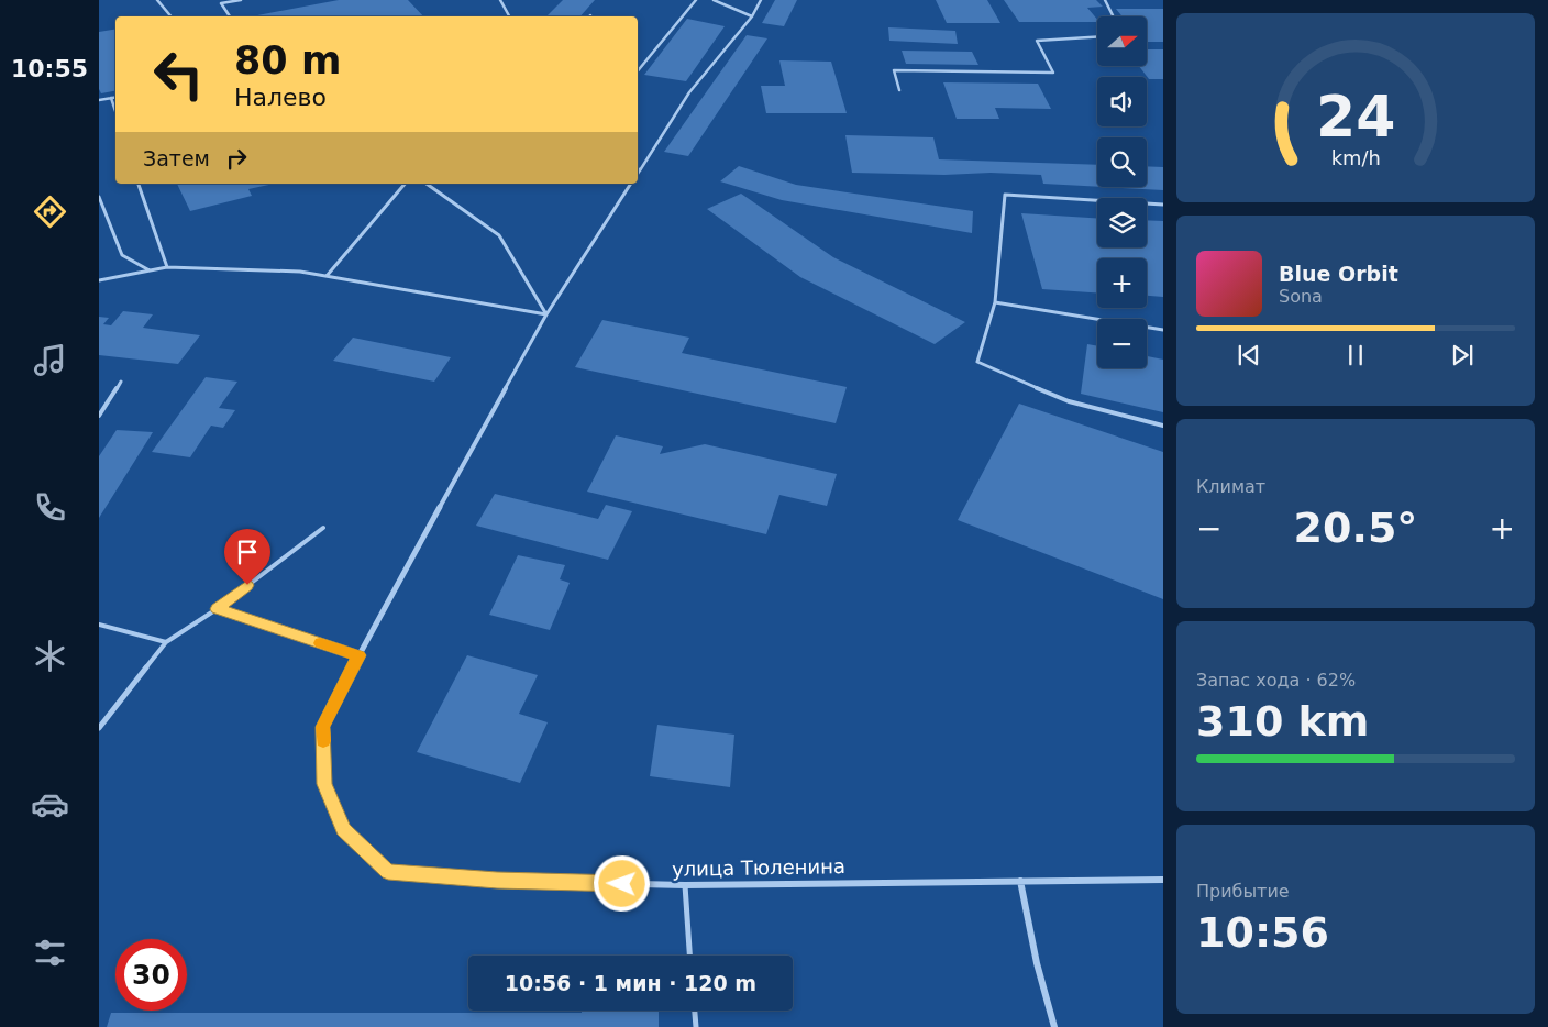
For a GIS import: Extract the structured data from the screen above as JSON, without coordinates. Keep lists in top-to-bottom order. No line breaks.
{"streets":{"street":["улица Тюленина"]},"north":"right","page":{"tabs":"10:55","map_buttons":["+","−"],"turn":["80 m","Налево"],"then":"Затем","song":["Blue Orbit","Sona"],"tile":["Климат",["Запас хода · 62%","310 km"],["Прибытие","10:56"]],"heat":["−","20.5°","+"],"limit":"30","trip":"10:56 · 1 мин · 120 m","gauge":["24","km/h"]}}
